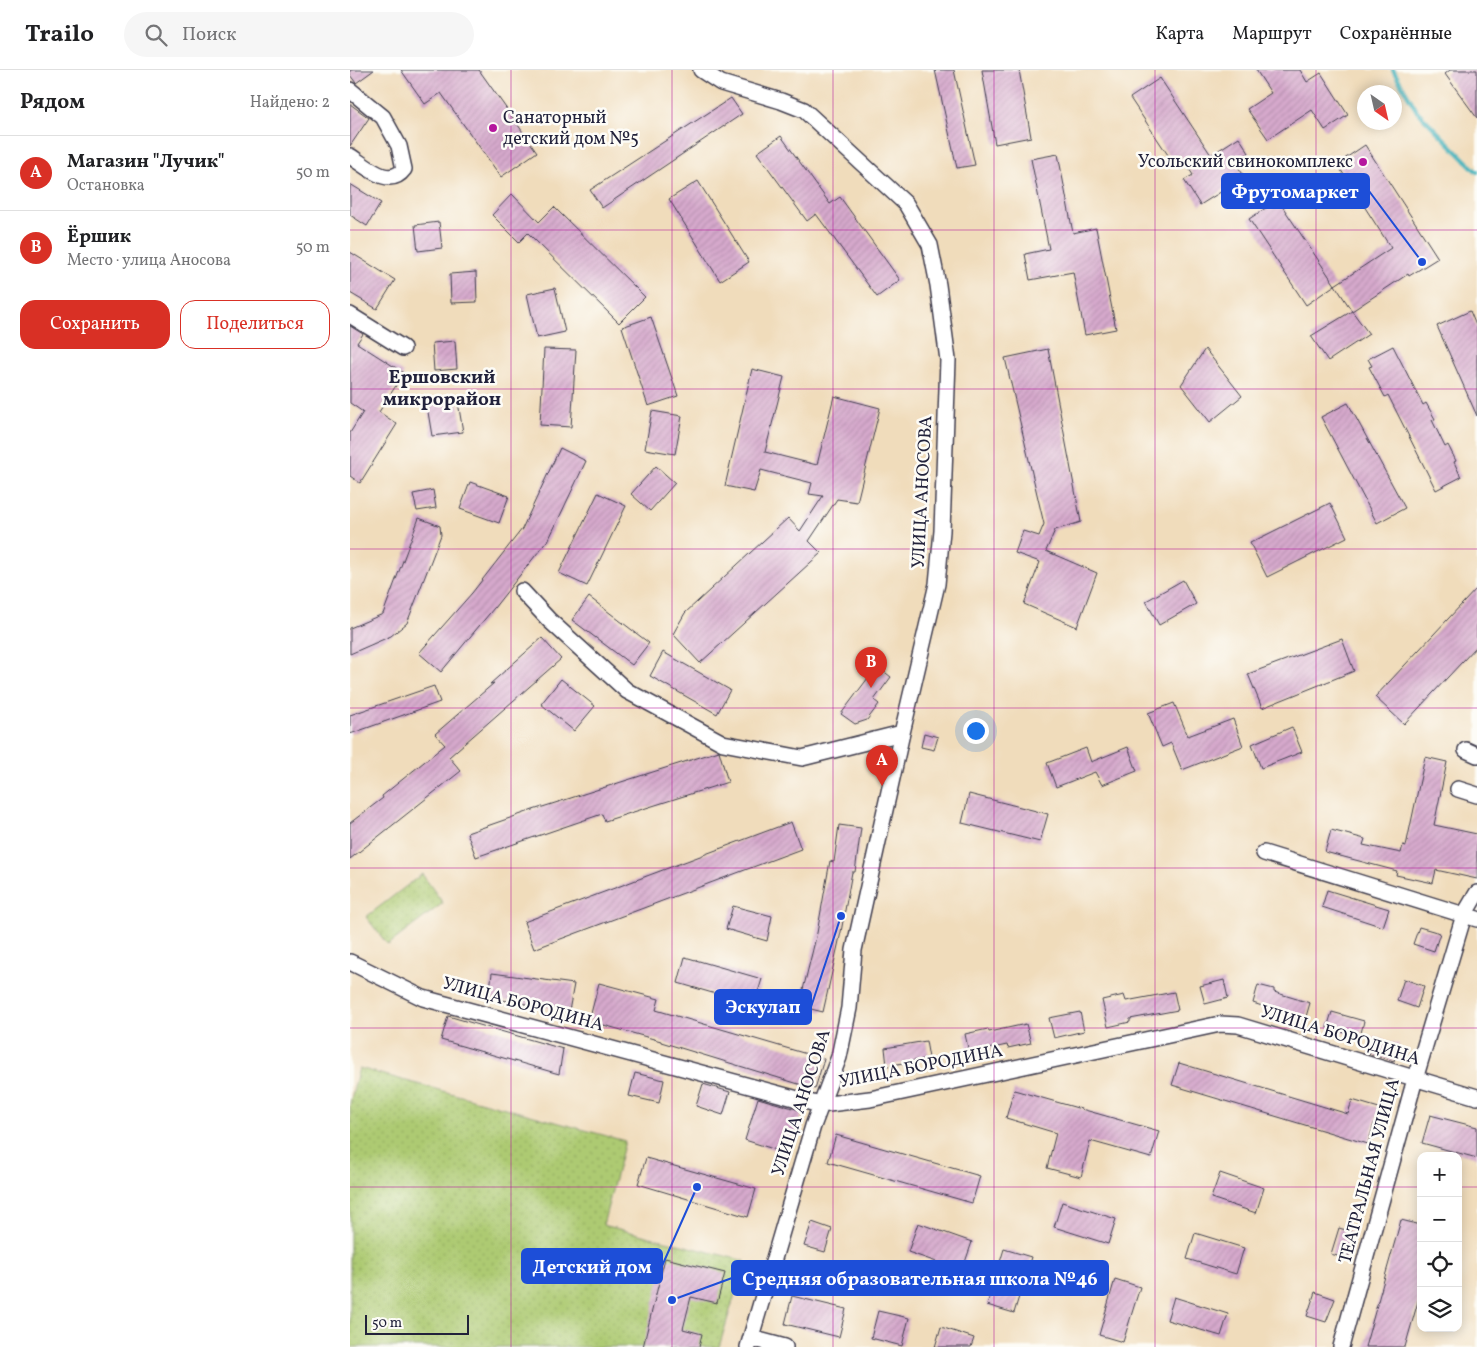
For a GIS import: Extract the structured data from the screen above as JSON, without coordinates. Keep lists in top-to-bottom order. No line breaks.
{"streets":{"street":["УЛИЦА АНОСОВА","УЛИЦА БОРОДИНА","ТЕАТРАЛЬНАЯ УЛИЦА"]},"crossings":[["УЛИЦА АНОСОВА","УЛИЦА БОРОДИНА"],["УЛИЦА БОРОДИНА","ТЕАТРАЛЬНАЯ УЛИЦА"]],"districts":["Ершовский микрорайон"],"places":["Санаторный детский дом №5","Усольский свинокомплекс","Фрутомаркет","Эскулап","Детский дом","Средняя образовательная школа №46"],"scale_bar":"50 m","north":"bottom right","page":{"header":"Trailo","search":"Поиск","nav":["Карта","Маршрут","Сохранённые"],"heading":["Рядом","Найдено: 2"],"list":[{"mark":"A","name":"Магазин \"Лучик\"","note":"Остановка","value":"50 m"},{"mark":"B","name":"Ёршик","note":"Место · улица Аносова","value":"50 m"}],"buttons":["Сохранить","Поделиться"],"pins":["B","A"],"map_buttons":["+","−"],"scale":"50 m"}}
